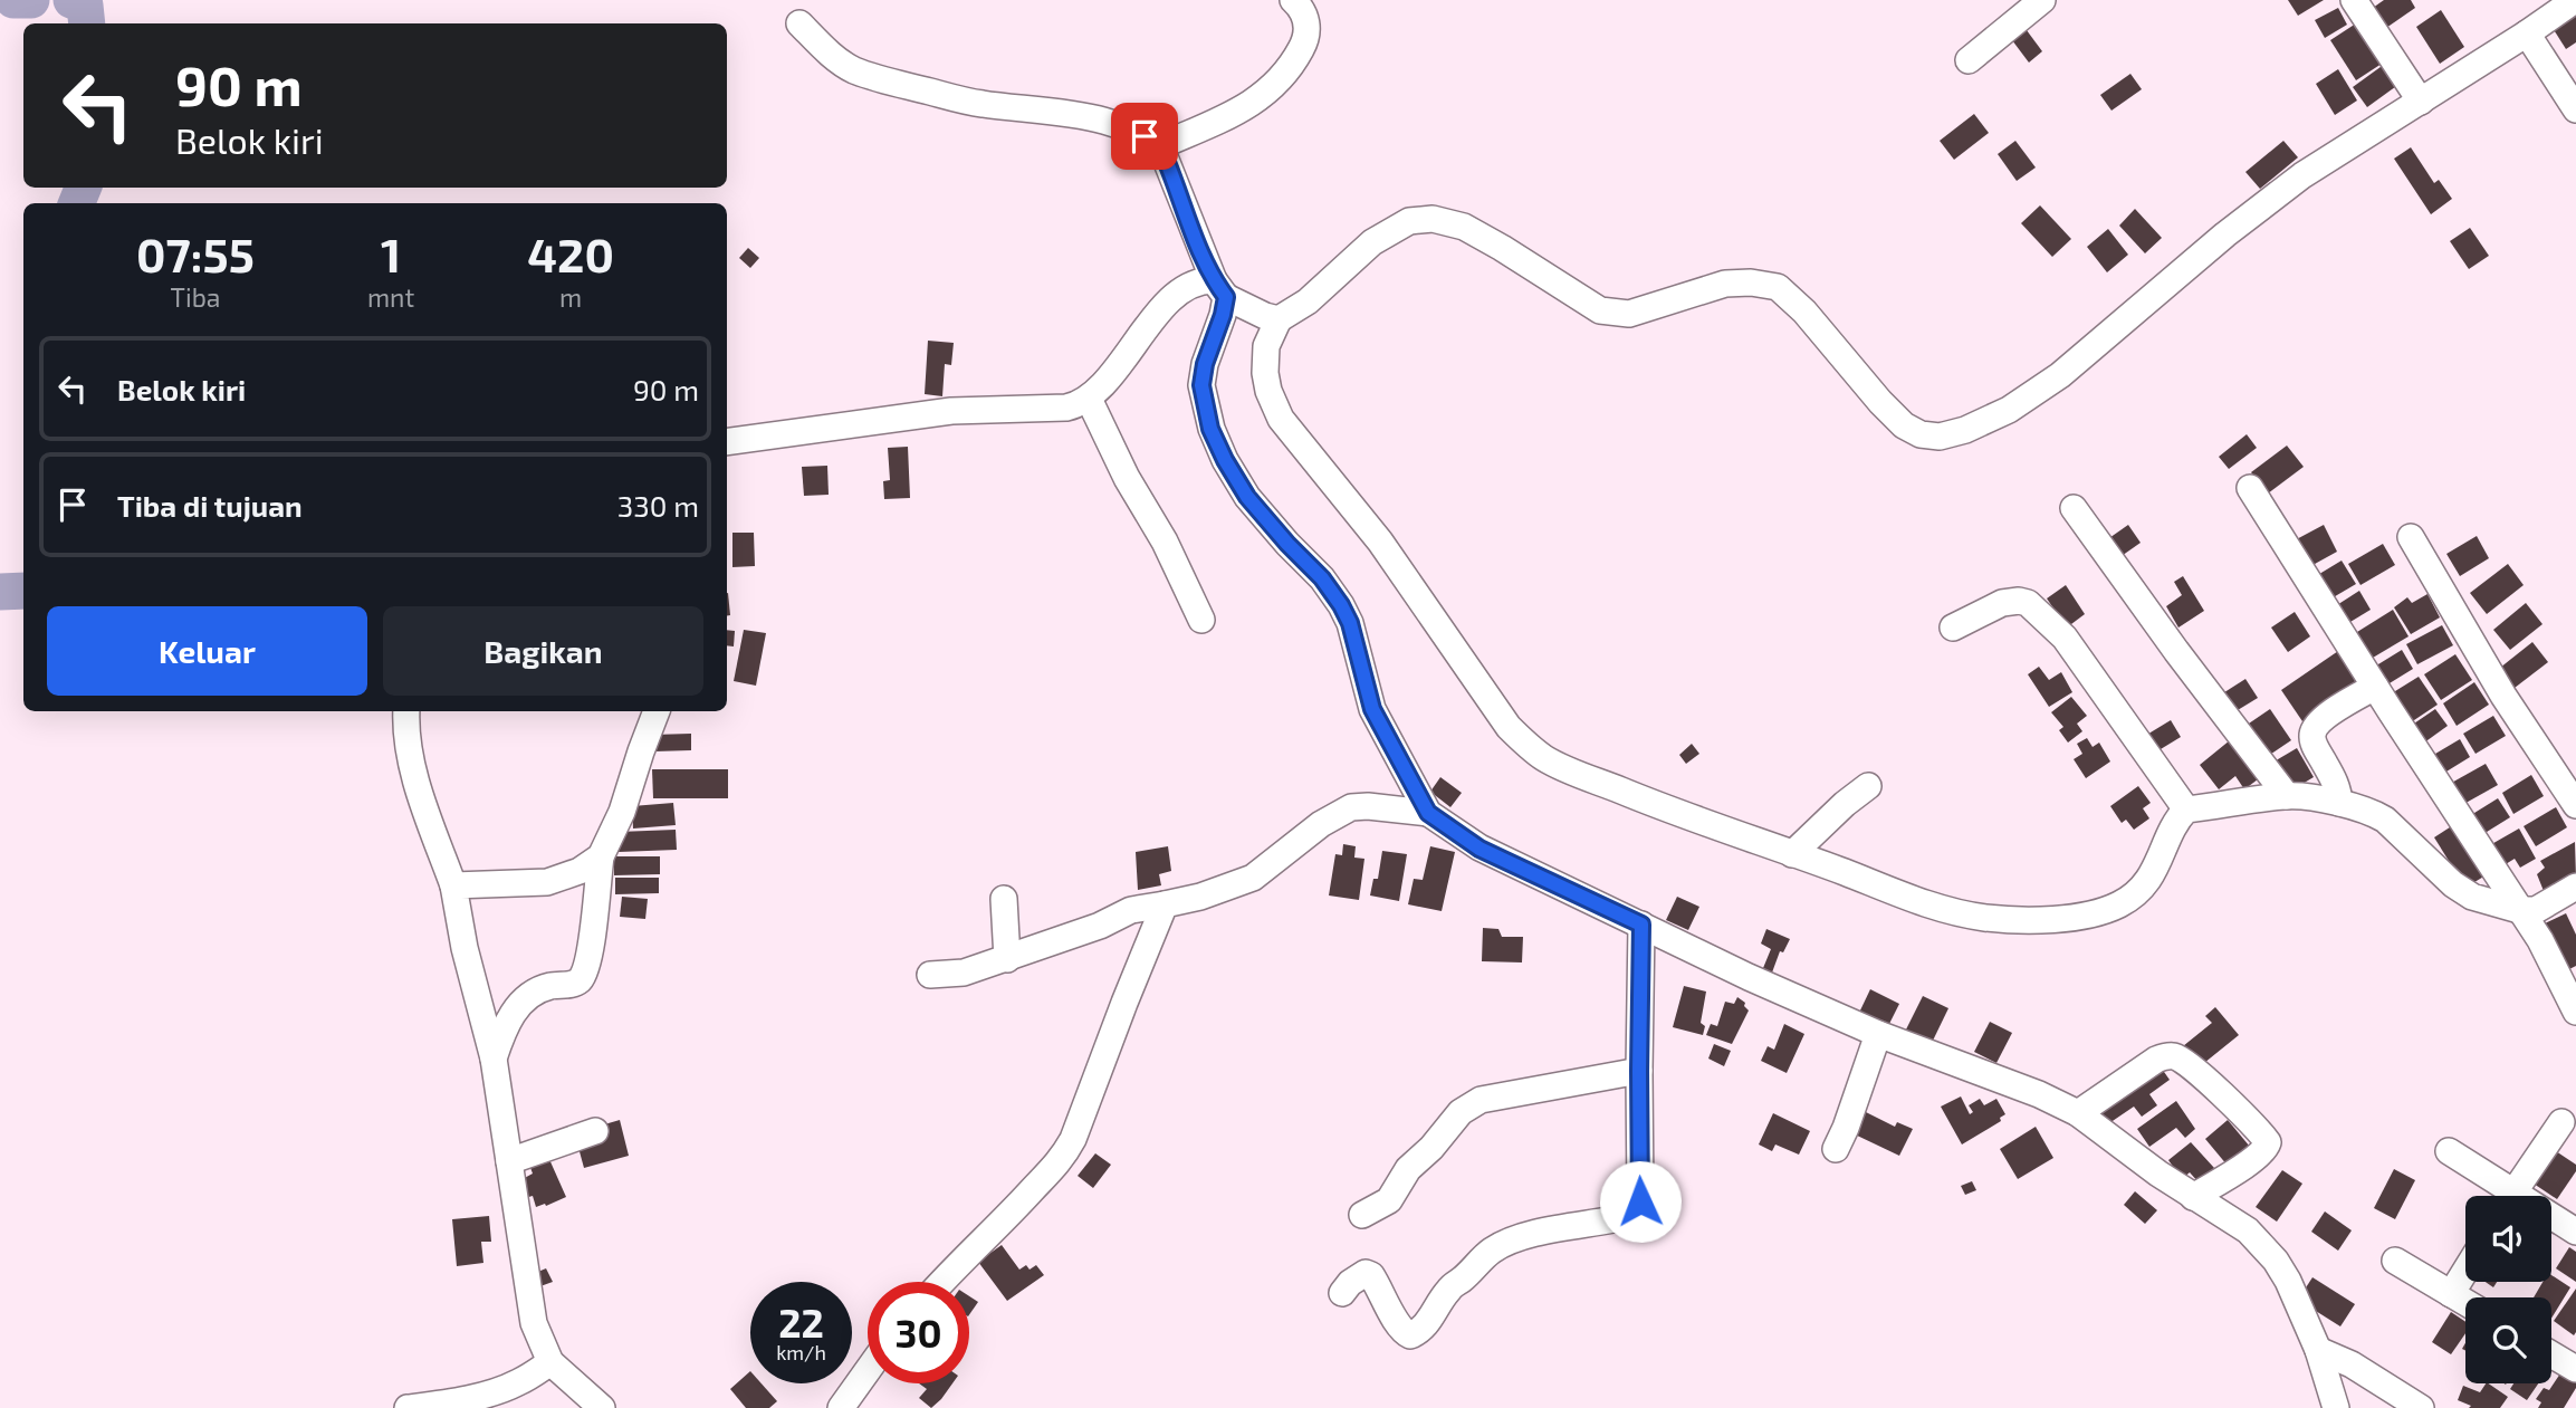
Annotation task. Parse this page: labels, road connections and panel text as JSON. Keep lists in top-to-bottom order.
{
  "page": {
    "turn": ["90 m", "Belok kiri"],
    "eta": [
      "07:55",
      "Tiba",
      "1",
      "mnt",
      "420",
      "m"
    ],
    "list": [
      {
        "name": "Belok kiri",
        "value": "90 m"
      },
      {
        "name": "Tiba di tujuan",
        "value": "330 m"
      }
    ],
    "buttons": ["Keluar", "Bagikan"],
    "speed": "22 km/h",
    "limit": "30"
  }
}
